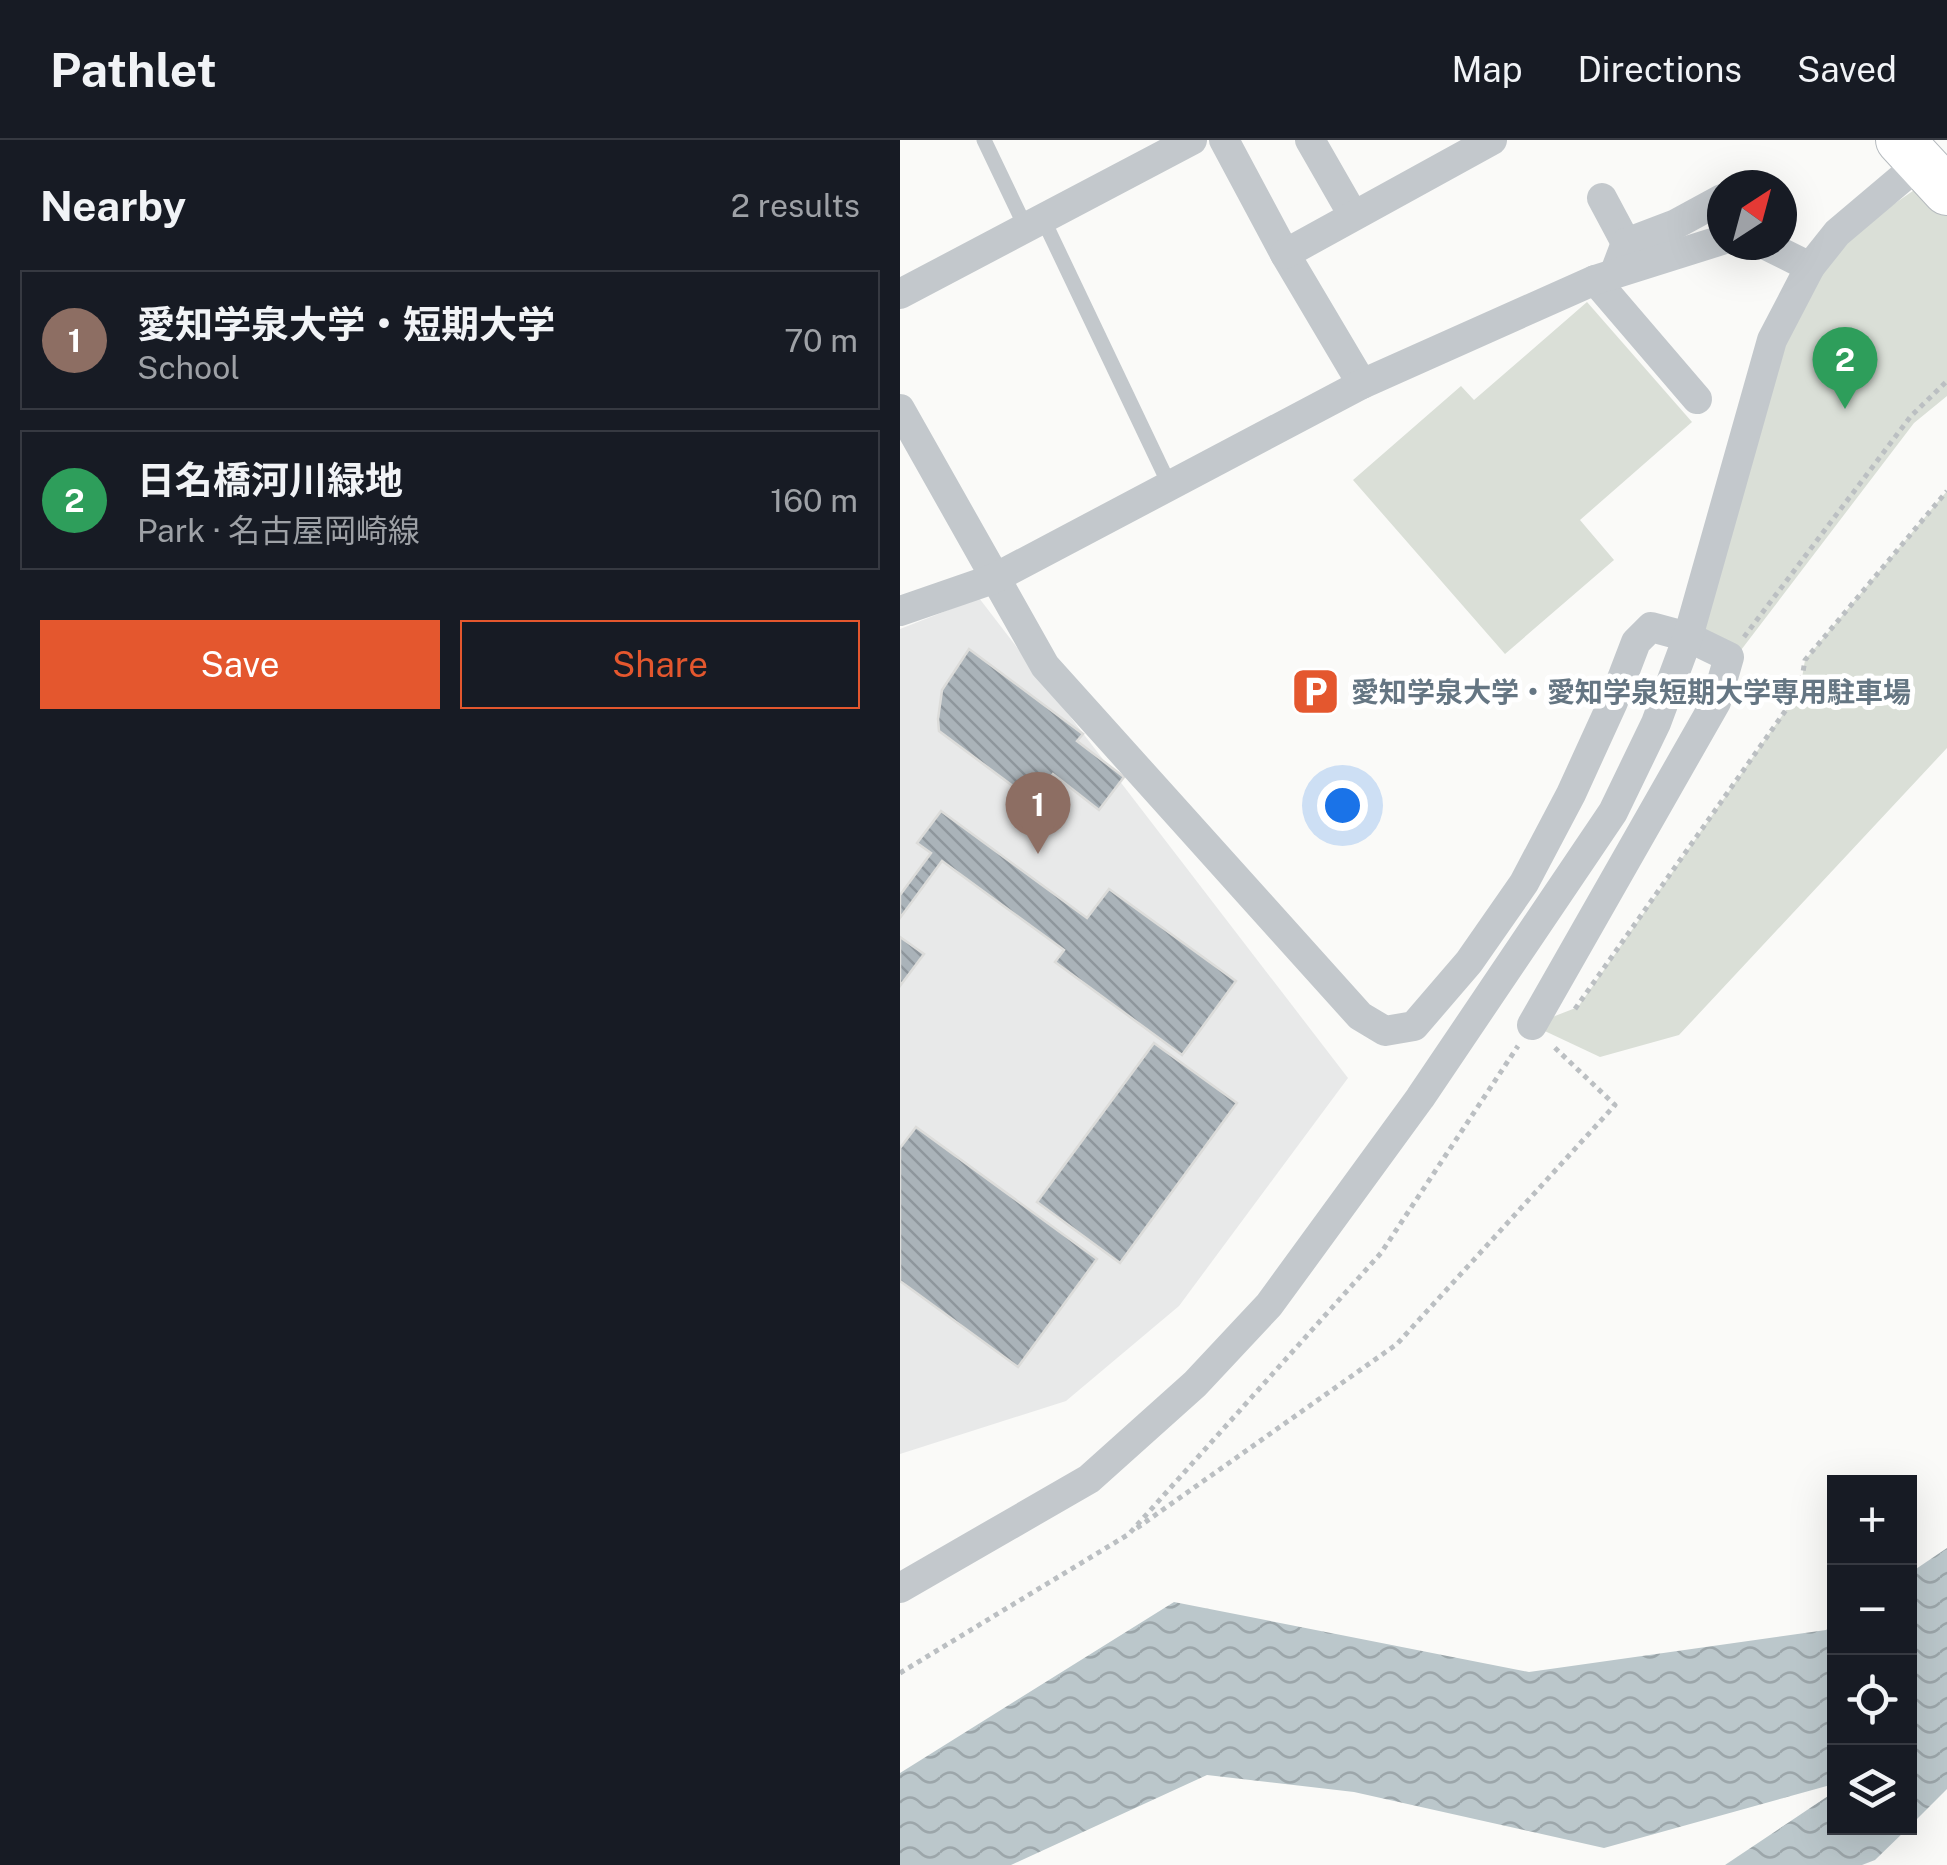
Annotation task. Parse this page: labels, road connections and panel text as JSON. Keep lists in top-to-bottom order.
{
  "places": {
    "parking": ["愛知学泉大学・愛知学泉短期大学専用駐車場"]
  },
  "north": "top right",
  "page": {
    "header": "Pathlet",
    "nav": ["Map", "Directions", "Saved"],
    "heading": ["Nearby", "2 results"],
    "list": [
      {
        "mark": "1",
        "name": "愛知学泉大学・短期大学",
        "note": "School",
        "value": "70 m"
      },
      {
        "mark": "2",
        "name": "日名橋河川緑地",
        "note": "Park · 名古屋岡崎線",
        "value": "160 m"
      }
    ],
    "pins": ["2", "1"],
    "buttons": ["Save", "Share"],
    "map_buttons": ["+", "−"]
  }
}
